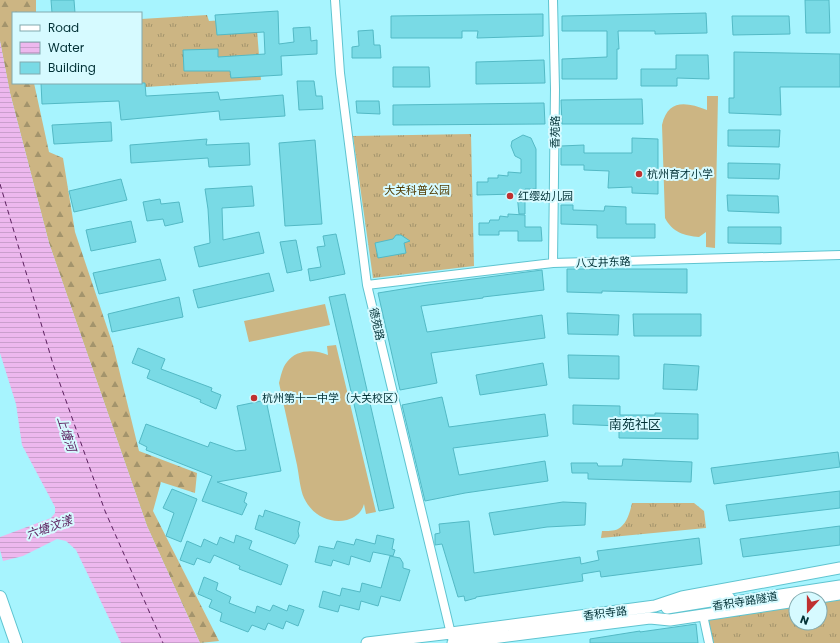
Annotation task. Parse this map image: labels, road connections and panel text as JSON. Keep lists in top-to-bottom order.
{
  "streets": {
    "main road": ["香积寺路隧道", "香积寺路"],
    "street": ["香苑路", "八丈井东路", "德苑路"]
  },
  "crossings": [
    ["香苑路", "八丈井东路"],
    ["八丈井东路", "德苑路"],
    ["德苑路", "香积寺路"],
    ["香积寺路隧道", "香积寺路"]
  ],
  "districts": ["南苑社区"],
  "water": ["上塘河", "六塘汶漾"],
  "parks": ["大关科普公园"],
  "places": ["杭州育才小学", "红缨幼儿园", "杭州第十一中学（大关校区）"],
  "legend": ["Road", "Water", "Building"],
  "north": "bottom"
}
